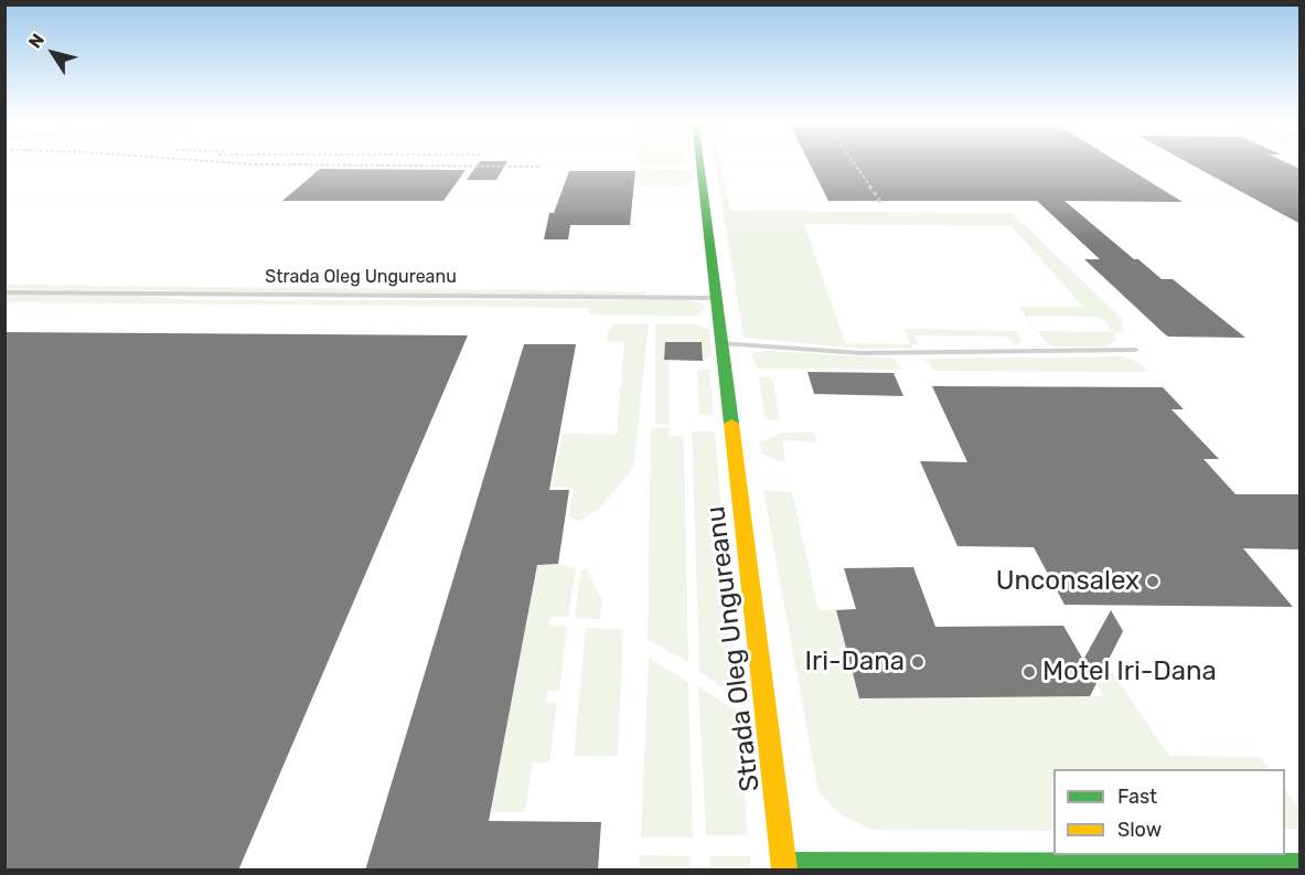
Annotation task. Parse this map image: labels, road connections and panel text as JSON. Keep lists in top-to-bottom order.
{
  "streets": {
    "street": ["Strada Oleg Ungureanu"]
  },
  "places": ["Unconsalex", "Iri-Dana", "Motel Iri-Dana"],
  "legend": ["Fast", "Slow"],
  "north": "top left"
}
